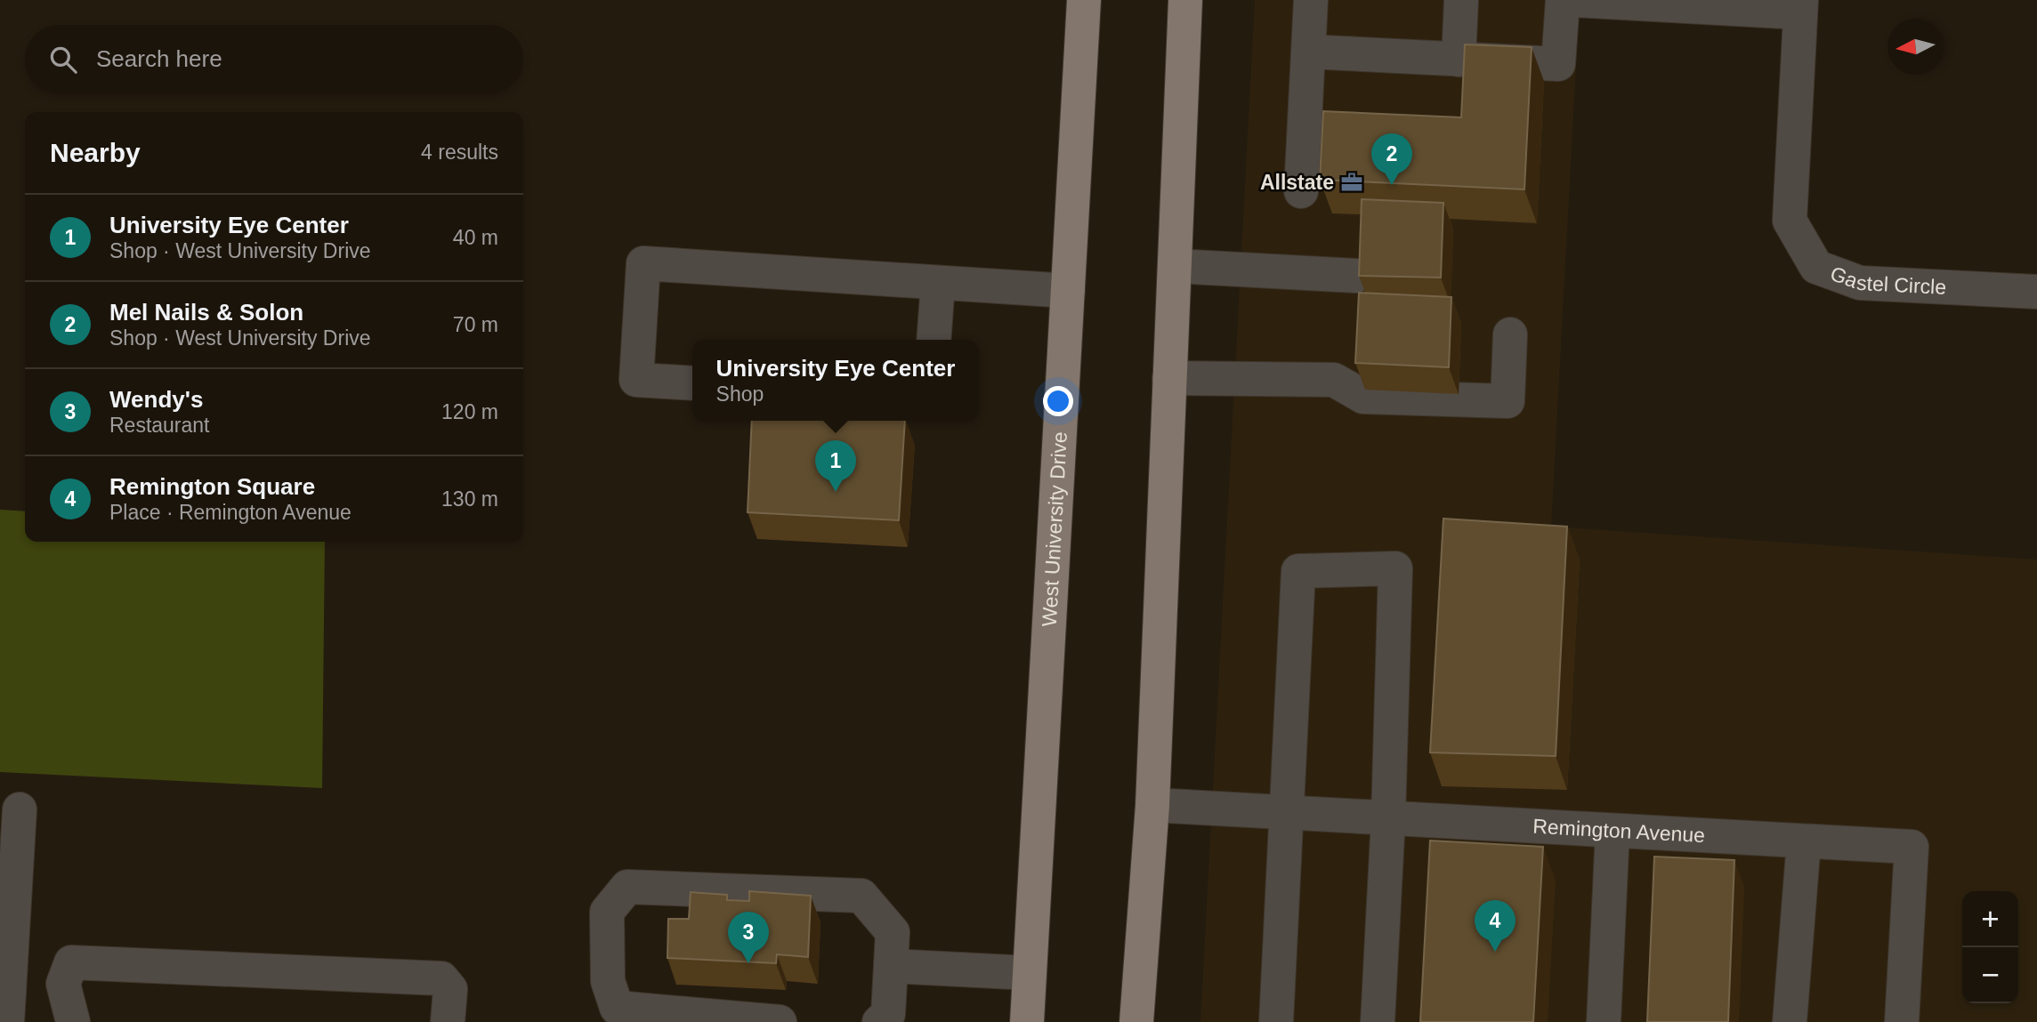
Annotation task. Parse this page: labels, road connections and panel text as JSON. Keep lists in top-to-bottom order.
{
  "streets": {
    "main road": ["West University Drive"],
    "street": ["Gastel Circle", "Remington Avenue"]
  },
  "places": {
    "office": ["Allstate"]
  },
  "north": "left",
  "page": {
    "search": "Search here",
    "heading": ["Nearby", "4 results"],
    "pins": [
      "2",
      "1",
      "4",
      "3"
    ],
    "list": [
      {
        "mark": "1",
        "name": "University Eye Center",
        "note": "Shop · West University Drive",
        "value": "40 m"
      },
      {
        "mark": "2",
        "name": "Mel Nails & Solon",
        "note": "Shop · West University Drive",
        "value": "70 m"
      },
      {
        "mark": "3",
        "name": "Wendy's",
        "note": "Restaurant",
        "value": "120 m"
      },
      {
        "mark": "4",
        "name": "Remington Square",
        "note": "Place · Remington Avenue",
        "value": "130 m"
      }
    ],
    "popup": ["University Eye Center", "Shop"],
    "map_buttons": ["+", "−"]
  }
}
